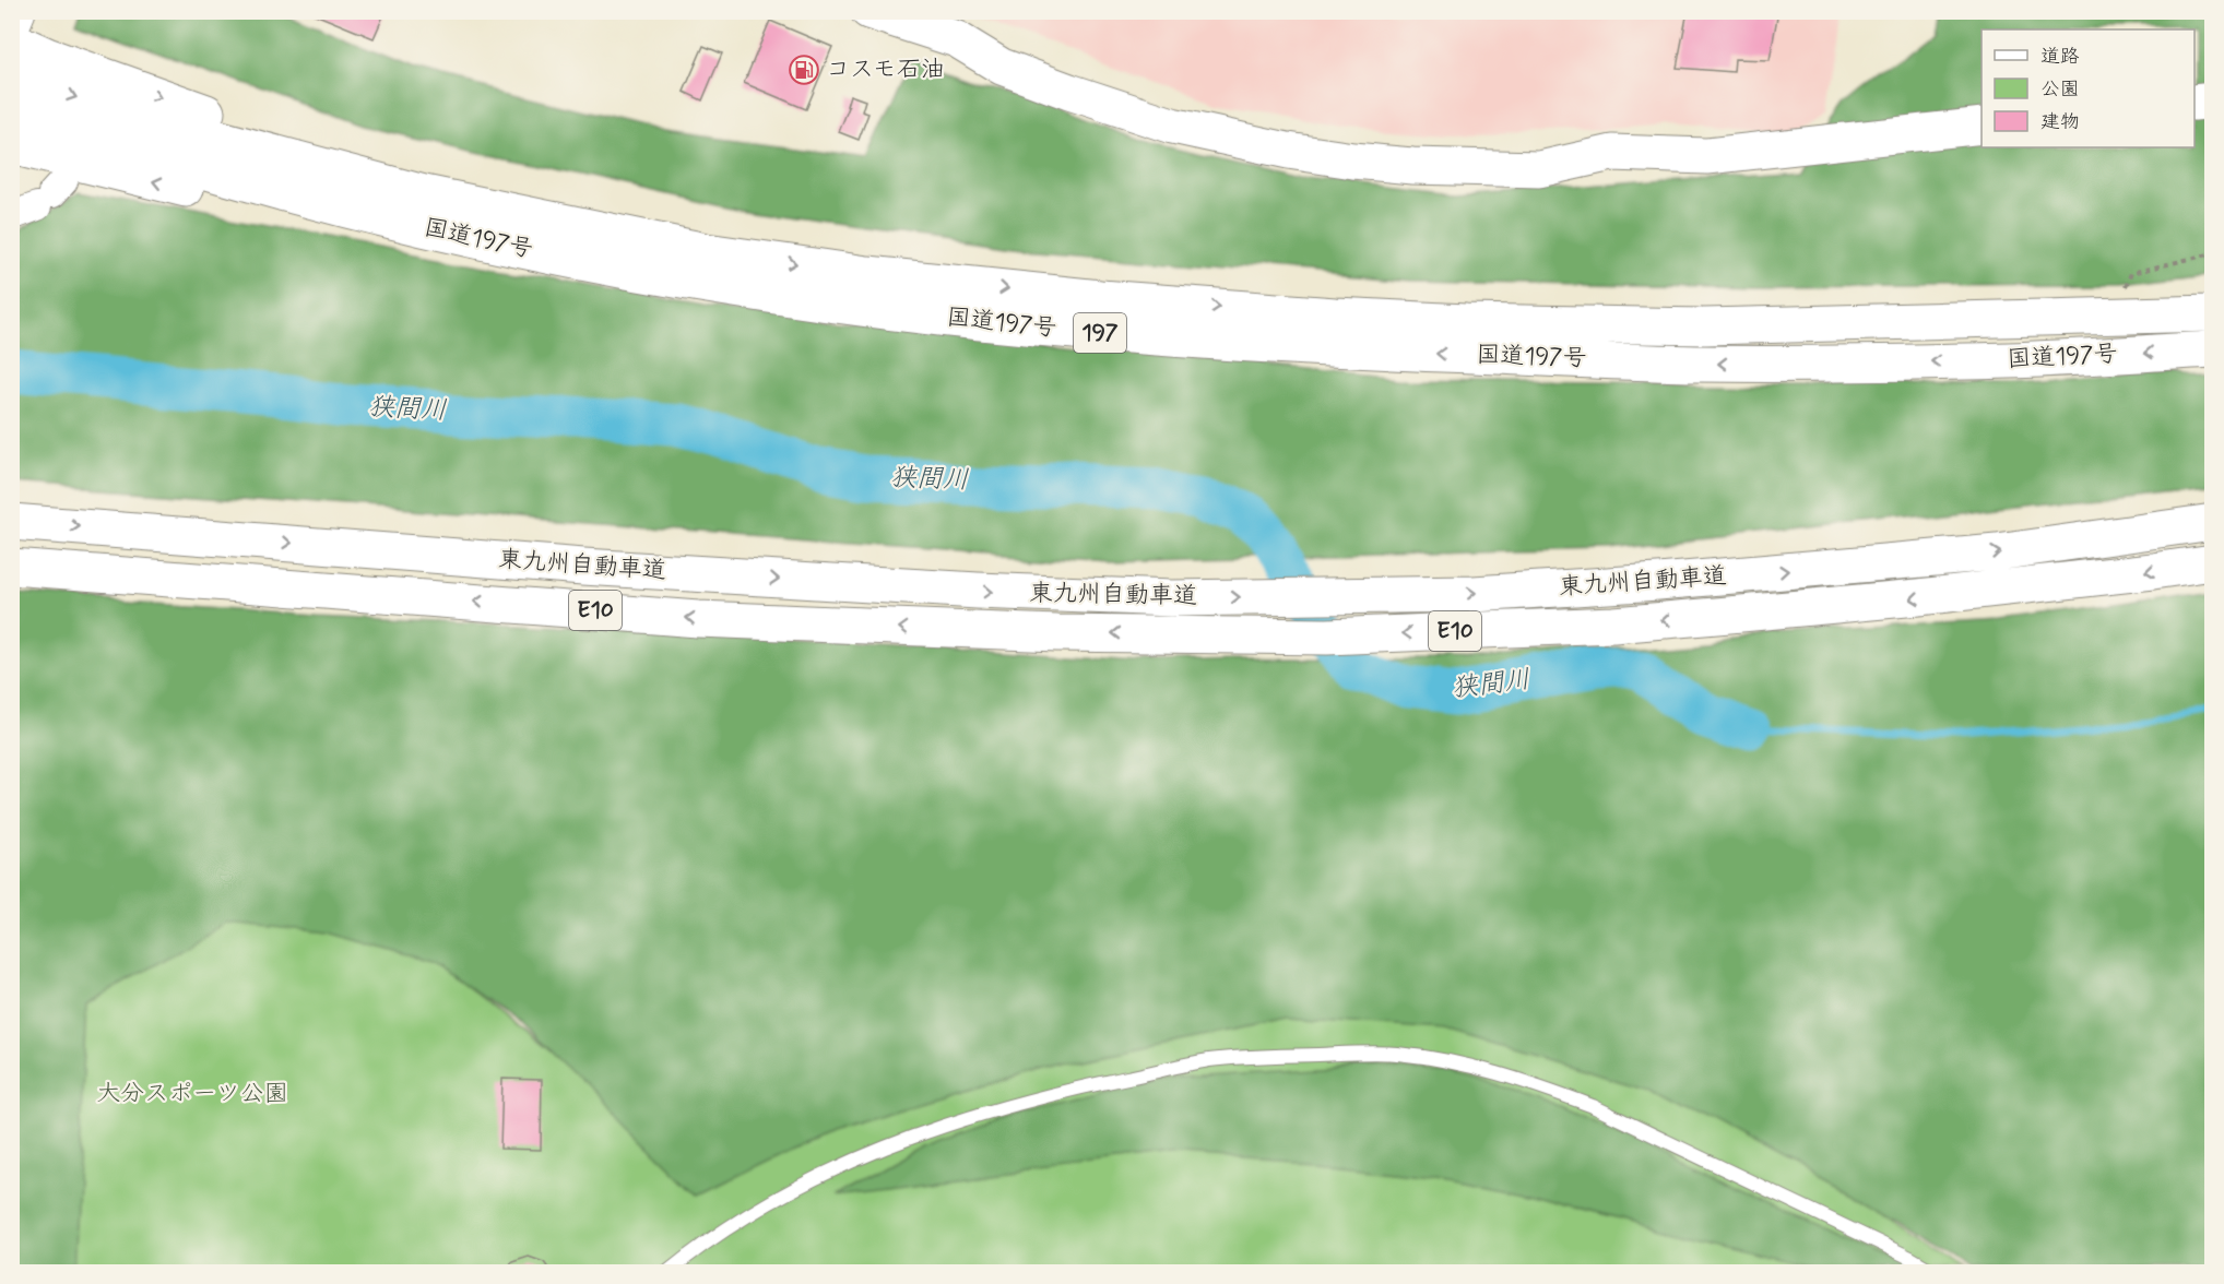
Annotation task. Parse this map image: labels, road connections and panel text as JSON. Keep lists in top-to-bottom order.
{
  "streets": {
    "main road": [
      "国道197号",
      "197",
      "東九州自動車道",
      "E10"
    ]
  },
  "water": ["狭間川"],
  "parks": ["大分スポーツ公園"],
  "places": {
    "fuel station": ["コスモ石油"]
  },
  "legend": ["道路", "公園", "建物"]
}
